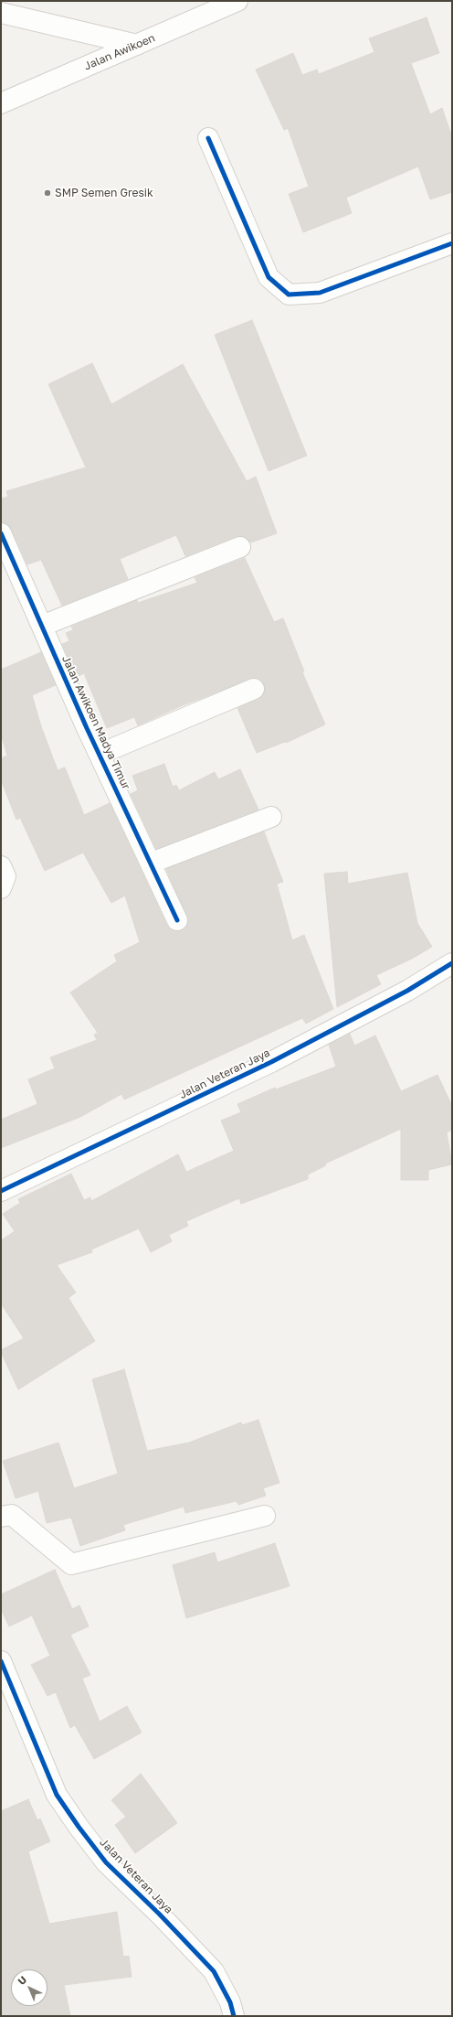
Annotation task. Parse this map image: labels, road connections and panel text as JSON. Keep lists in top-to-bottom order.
{
  "streets": {
    "street": ["Jalan Awikoen", "Jalan Awikoen Madya Timur", "Jalan Veteran Jaya"]
  },
  "places": ["SMP Semen Gresik"],
  "north": "top left"
}
